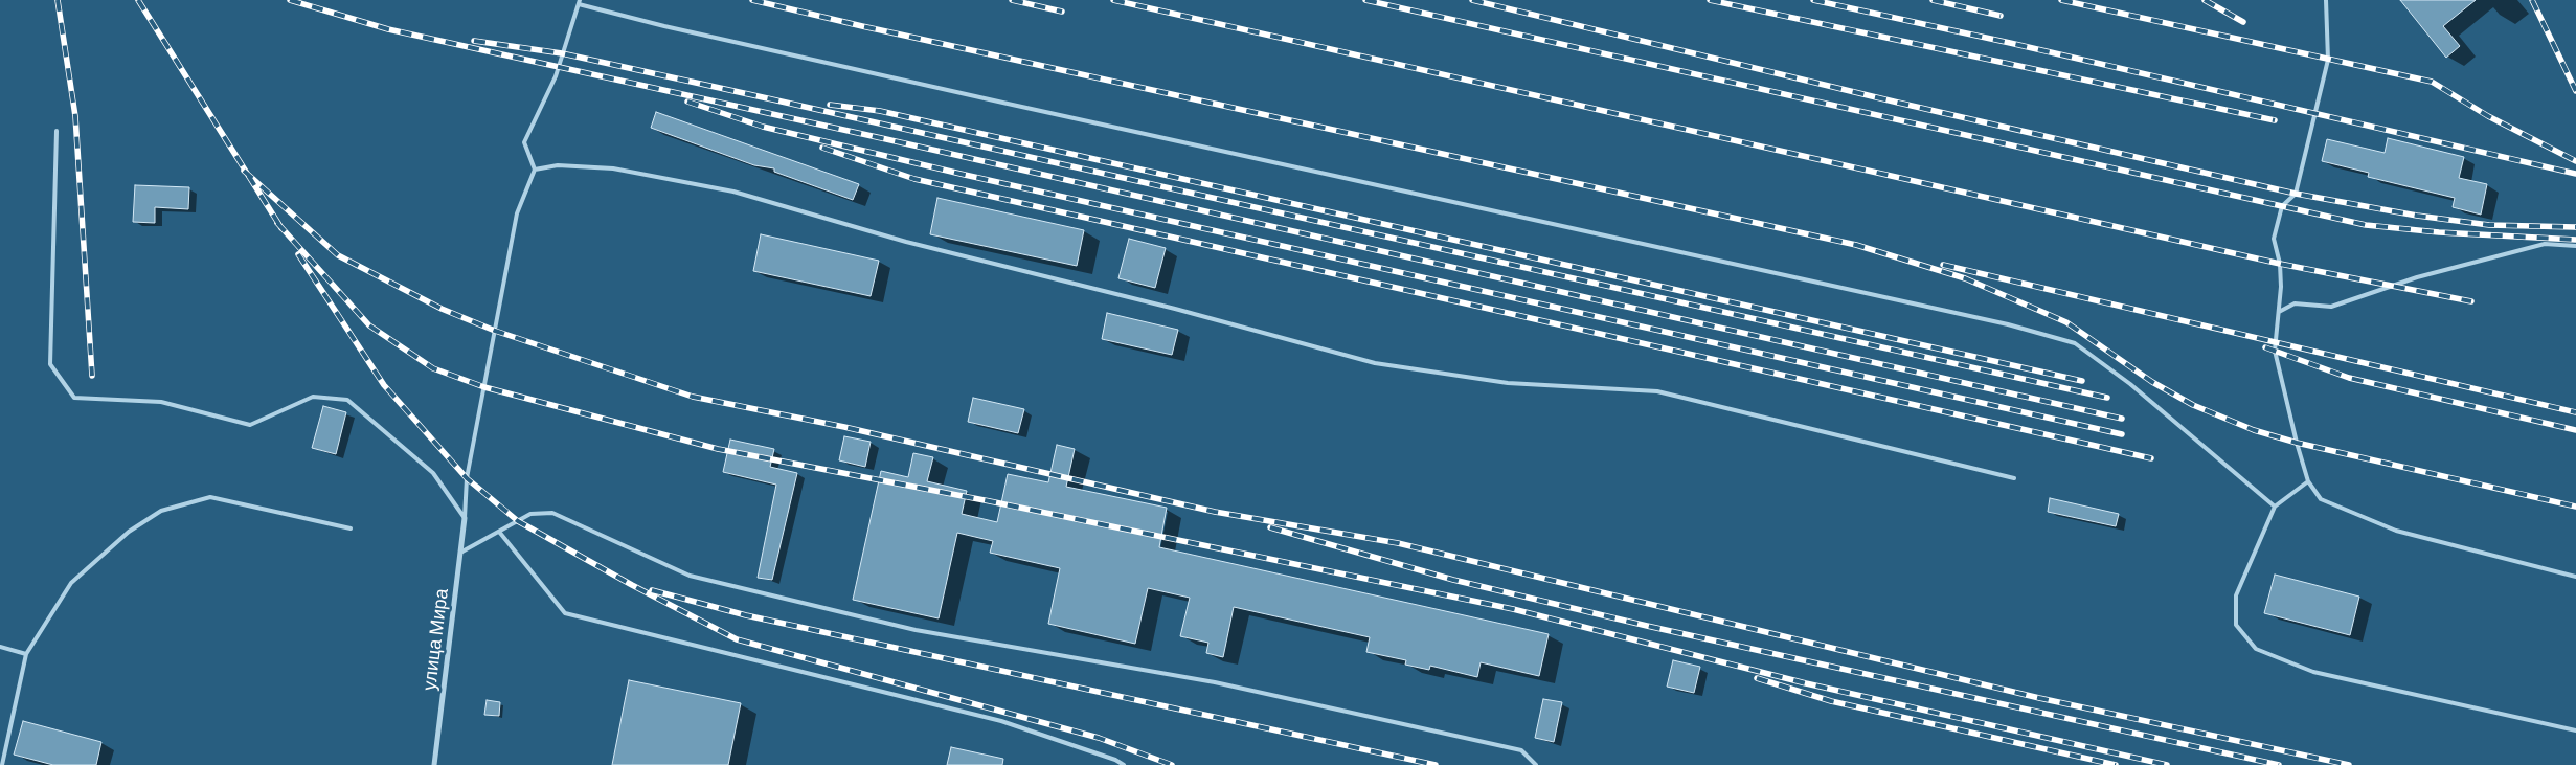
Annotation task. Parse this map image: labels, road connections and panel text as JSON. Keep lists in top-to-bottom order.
{
  "streets": {
    "street": ["улица Мира"]
  }
}
